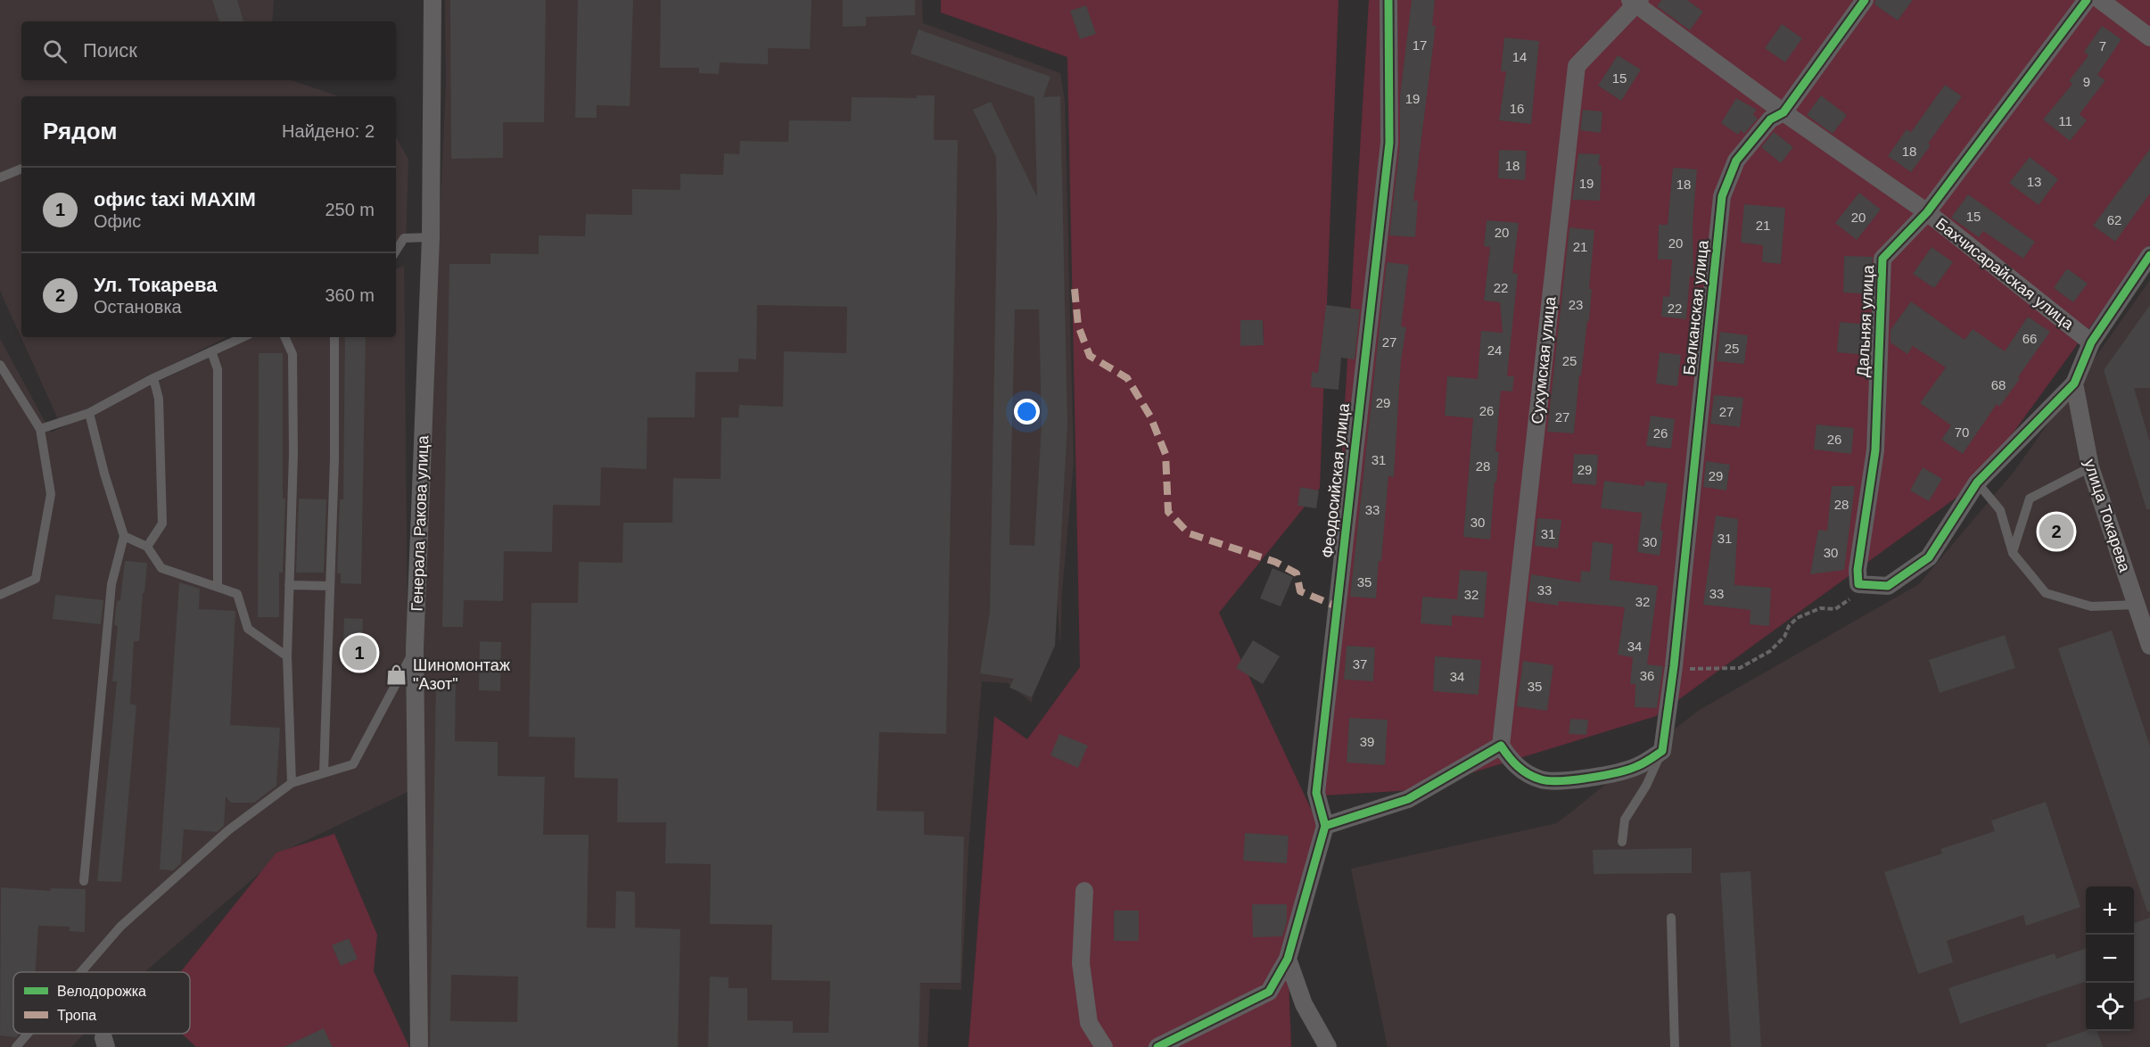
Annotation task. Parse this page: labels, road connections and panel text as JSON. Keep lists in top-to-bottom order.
{
  "streets": {
    "street": [
      "Бахчисарайская улица",
      "Балканская улица",
      "Дальняя улица",
      "Сухумская улица",
      "Феодосийская улица",
      "улица Токарева",
      "Генерала Ракова улица"
    ]
  },
  "crossings": [
    ["Бахчисарайская улица", "Балканская улица"],
    ["Бахчисарайская улица", "Дальняя улица"],
    ["Бахчисарайская улица", "Сухумская улица"]
  ],
  "places": {
    "shop": ["Шиномонтаж \"Азот\""]
  },
  "house_numbers": [
    "17",
    "7",
    "14",
    "15",
    "9",
    "19",
    "16",
    "11",
    "18",
    "18",
    "13",
    "19",
    "18",
    "15",
    "20",
    "62",
    "21",
    "20",
    "20",
    "21",
    "22",
    "23",
    "22",
    "66",
    "27",
    "25",
    "24",
    "25",
    "68",
    "29",
    "26",
    "27",
    "27",
    "70",
    "26",
    "26",
    "31",
    "28",
    "29",
    "29",
    "28",
    "33",
    "30",
    "31",
    "31",
    "30",
    "30",
    "35",
    "33",
    "33",
    "32",
    "32",
    "34",
    "37",
    "36",
    "34",
    "35",
    "39"
  ],
  "legend": ["Велодорожка", "Тропа"],
  "page": {
    "search": "Поиск",
    "heading": ["Рядом", "Найдено: 2"],
    "list": [
      {
        "mark": "1",
        "name": "офис taxi MAXIM",
        "note": "Офис",
        "value": "250 m"
      },
      {
        "mark": "2",
        "name": "Ул. Токарева",
        "note": "Остановка",
        "value": "360 m"
      }
    ],
    "pins": ["2", "1"],
    "map_buttons": ["+", "−"]
  }
}
